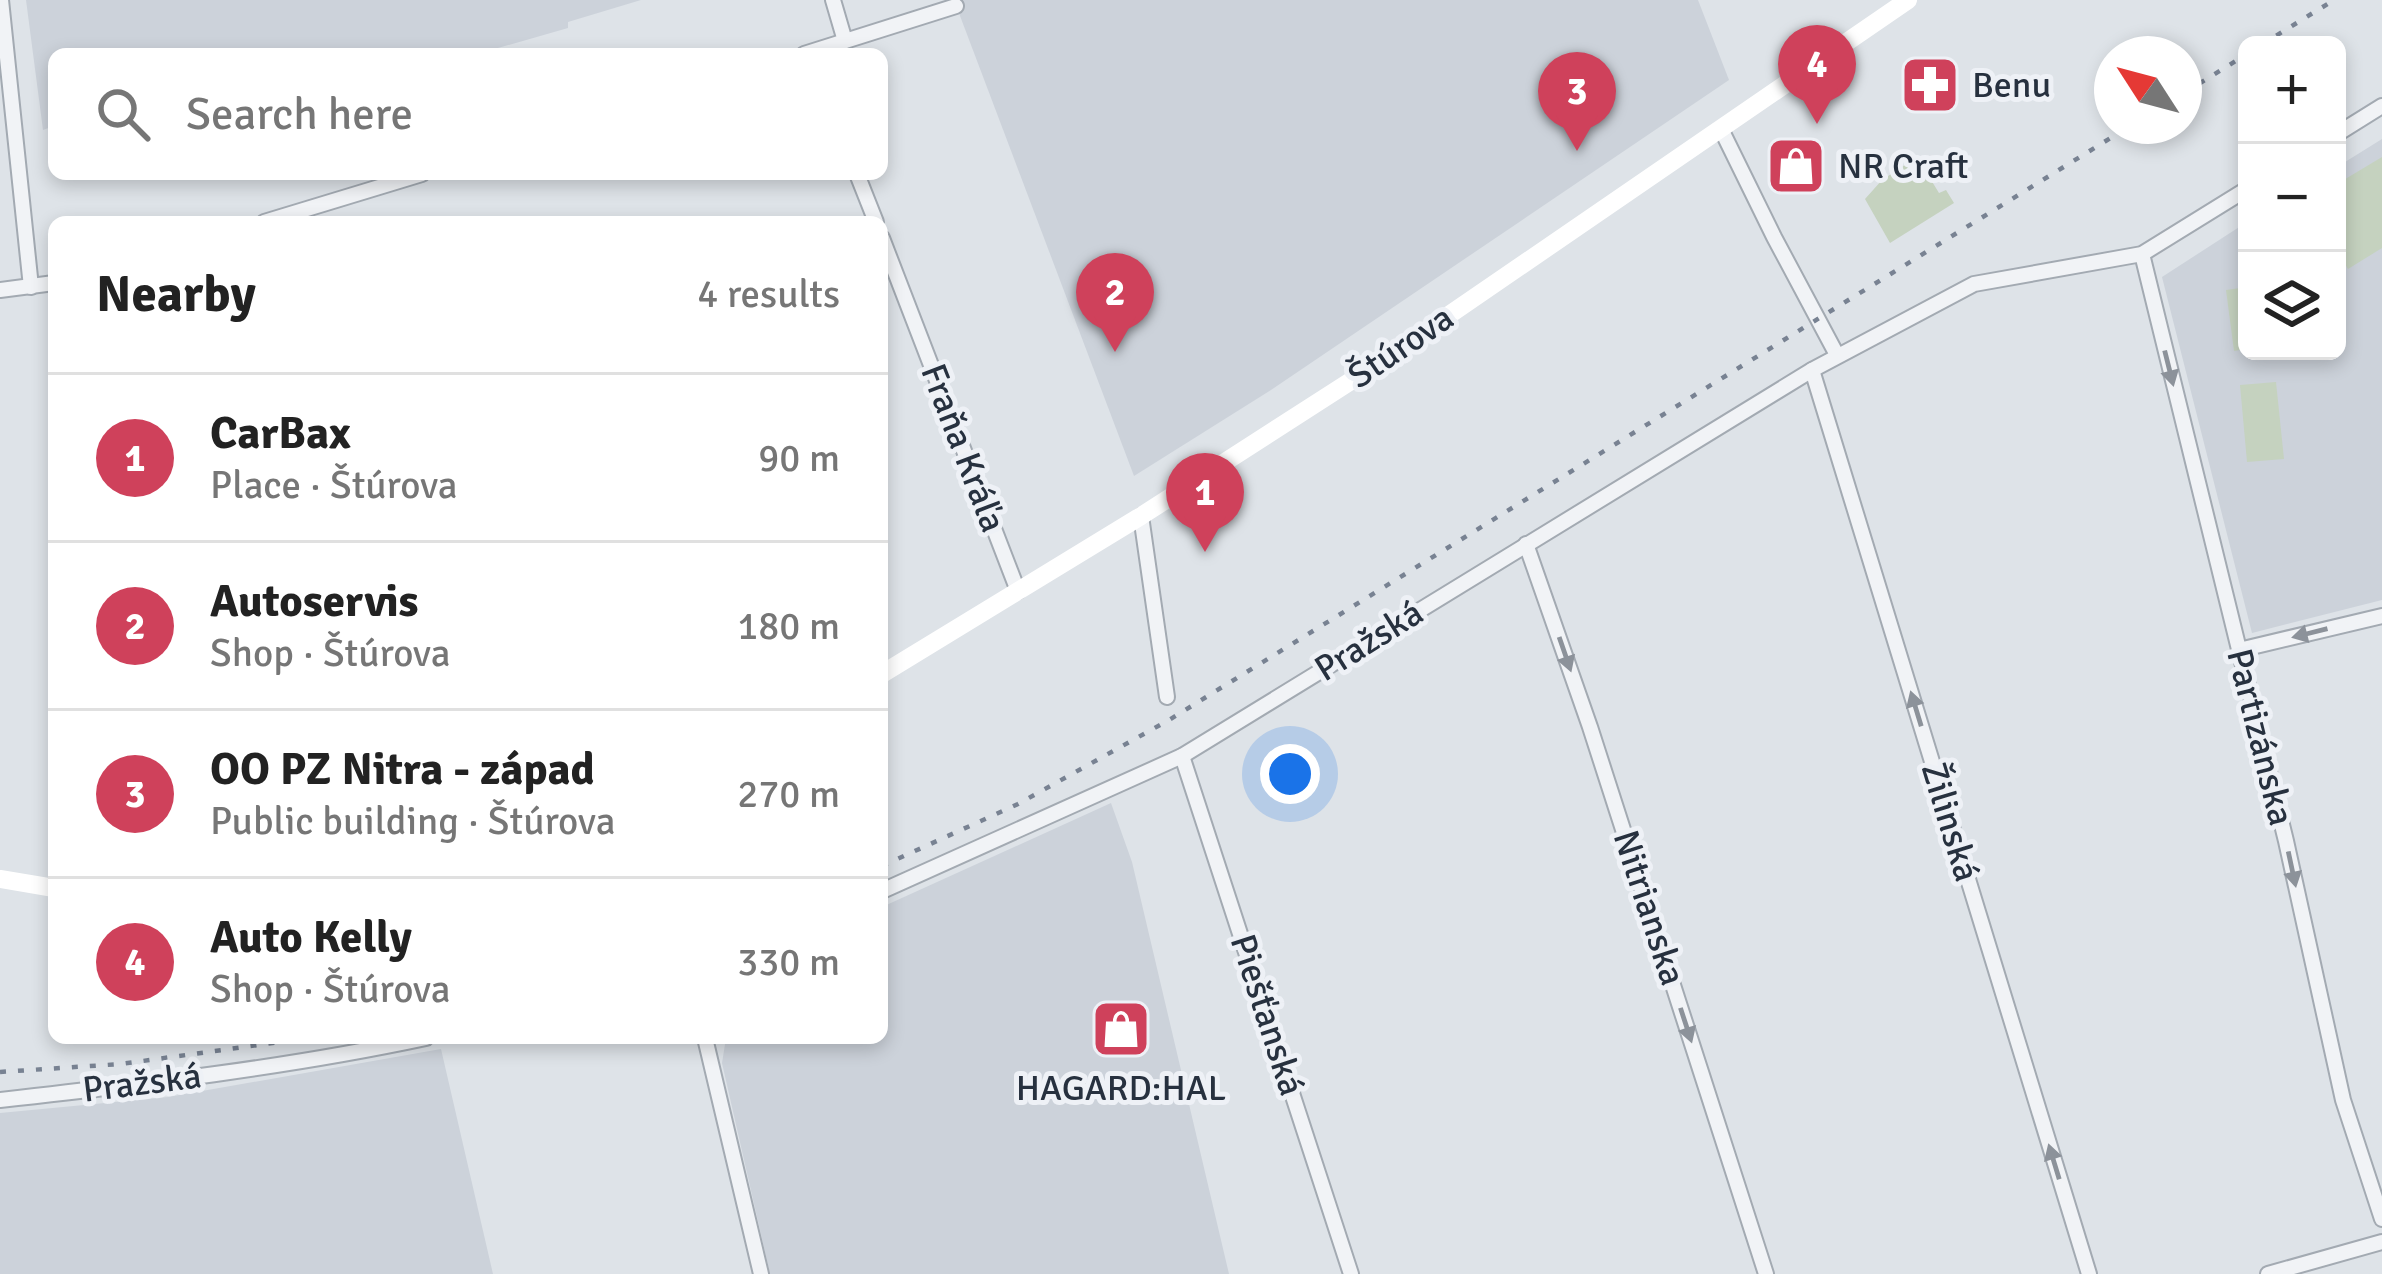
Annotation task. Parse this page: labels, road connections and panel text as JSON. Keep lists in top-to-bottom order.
{
  "streets": {
    "street": [
      "Štúrova",
      "Fraňa Kráľa",
      "Pražská",
      "Partizánska",
      "Žilinská",
      "Nitrianska",
      "Piešťanská"
    ]
  },
  "crossings": [
    ["Štúrova", "Fraňa Kráľa"],
    ["Pražská", "Partizánska"],
    ["Pražská", "Žilinská"],
    ["Pražská", "Nitrianska"],
    ["Pražská", "Piešťanská"]
  ],
  "one_way": ["Partizánska", "Žilinská", "Nitrianska"],
  "places": {
    "pharmacy": ["Benu"],
    "shop": ["NR Craft", "HAGARD:HAL"]
  },
  "north": "top left",
  "page": {
    "pins": [
      "4",
      "3",
      "2",
      "1"
    ],
    "map_buttons": ["+", "−"],
    "search": "Search here",
    "heading": ["Nearby", "4 results"],
    "list": [
      {
        "mark": "1",
        "name": "CarBax",
        "note": "Place · Štúrova",
        "value": "90 m"
      },
      {
        "mark": "2",
        "name": "Autoservis",
        "note": "Shop · Štúrova",
        "value": "180 m"
      },
      {
        "mark": "3",
        "name": "OO PZ Nitra - západ",
        "note": "Public building · Štúrova",
        "value": "270 m"
      },
      {
        "mark": "4",
        "name": "Auto Kelly",
        "note": "Shop · Štúrova",
        "value": "330 m"
      }
    ]
  }
}
